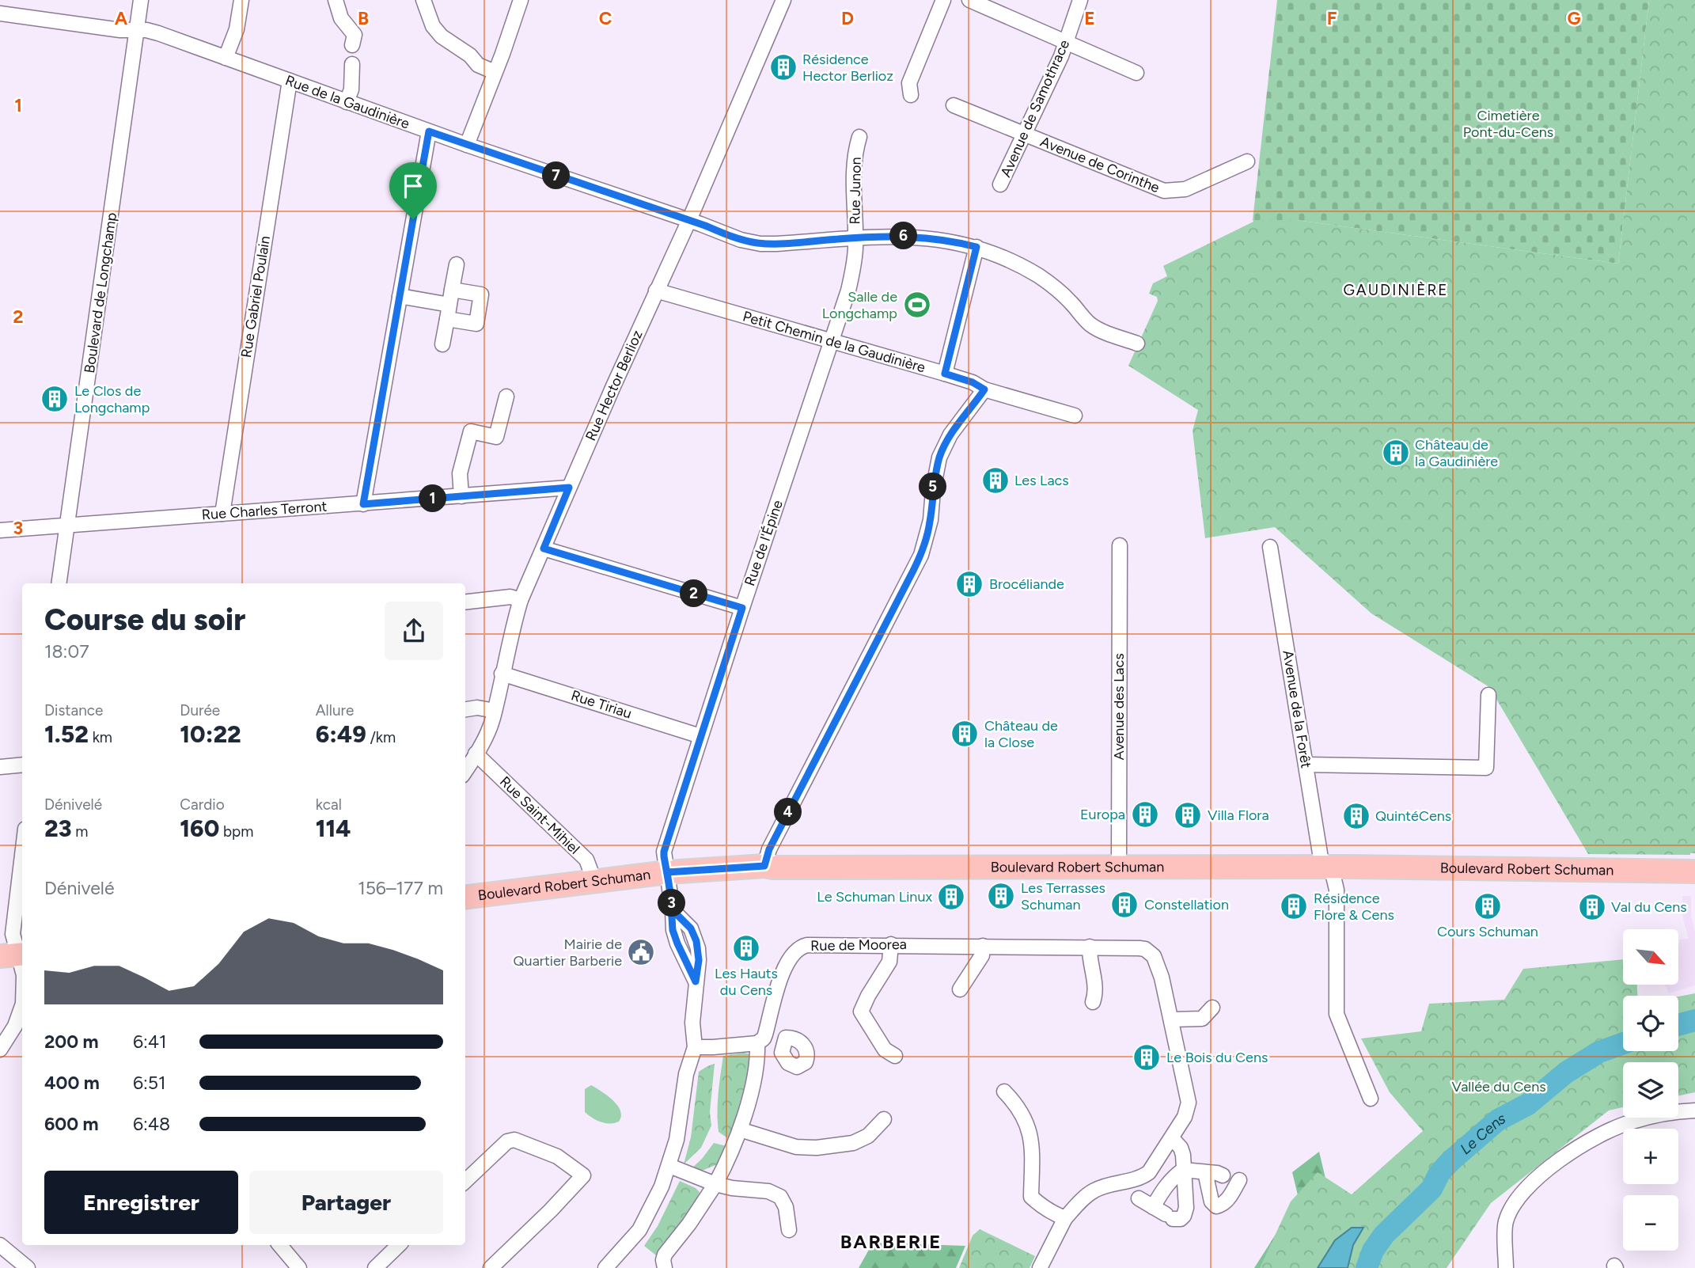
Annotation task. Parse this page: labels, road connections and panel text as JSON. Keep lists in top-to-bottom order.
{
  "streets": {
    "main road": ["Boulevard Robert Schuman"],
    "street": [
      "Rue de la Gaudinière",
      "Avenue de Samothrace",
      "Avenue de Corinthe",
      "Rue Junon",
      "Boulevard de Longchamp",
      "Rue Gabriel Poulain",
      "Petit Chemin de la Gaudinière",
      "Rue Hector Berlioz",
      "Rue Charles Terront",
      "Rue de l'Épine",
      "Rue Tiriau",
      "Avenue des Lacs",
      "Avenue de la Forêt",
      "Rue Saint-Mihiel",
      "Rue de Moorea"
    ]
  },
  "crossings": [
    ["Rue de la Gaudinière", "Rue Junon"],
    ["Rue de la Gaudinière", "Boulevard de Longchamp"],
    ["Rue de la Gaudinière", "Rue Gabriel Poulain"],
    ["Rue de la Gaudinière", "Rue Hector Berlioz"],
    ["Avenue de Samothrace", "Avenue de Corinthe"],
    ["Rue Junon", "Petit Chemin de la Gaudinière"],
    ["Rue Junon", "Rue de l'Épine"],
    ["Boulevard de Longchamp", "Rue Charles Terront"],
    ["Rue Gabriel Poulain", "Rue Charles Terront"],
    ["Petit Chemin de la Gaudinière", "Rue Hector Berlioz"],
    ["Petit Chemin de la Gaudinière", "Rue de l'Épine"],
    ["Rue Hector Berlioz", "Rue Charles Terront"],
    ["Rue Hector Berlioz", "Rue Tiriau"],
    ["Rue Hector Berlioz", "Rue Saint-Mihiel"],
    ["Rue de l'Épine", "Rue Tiriau"],
    ["Rue de l'Épine", "Boulevard Robert Schuman"],
    ["Avenue des Lacs", "Boulevard Robert Schuman"],
    ["Avenue de la Forêt", "Boulevard Robert Schuman"],
    ["Rue Saint-Mihiel", "Boulevard Robert Schuman"]
  ],
  "districts": ["GAUDINIÈRE", "BARBERIE"],
  "water": ["Le Cens"],
  "parks": ["Cimetière Pont-du-Cens", "Vallée du Cens"],
  "places": {
    "building": [
      "Résidence Hector Berlioz",
      "Le Clos de Longchamp",
      "Château de la Gaudinière",
      "Les Lacs",
      "Brocéliande",
      "Château de la Close",
      "Europa",
      "Villa Flora",
      "QuintéCens",
      "Les Terrasses Schuman",
      "Le Schuman Linux",
      "Constellation",
      "Résidence Flore & Cens",
      "Cours Schuman",
      "Val du Cens",
      "Les Hauts du Cens",
      "Le Bois du Cens"
    ],
    "sports": ["Salle de Longchamp"],
    "public building": ["Mairie de Quartier Barberie"]
  },
  "north": "bottom right",
  "page": {
    "pins": [
      "7",
      "6",
      "5",
      "1",
      "2",
      "4",
      "3"
    ],
    "heading": ["Course du soir", "18:07"],
    "stats": [
      ["Distance", "1.52 km"],
      ["Durée", "10:22"],
      ["Allure", "6:49 /km"],
      ["Dénivelé", "23 m"],
      ["Cardio", "160 bpm"],
      ["kcal", "114"]
    ],
    "chart": ["Dénivelé", "156–177 m"],
    "map_buttons": ["+", "−"],
    "list": [
      {
        "name": "200 m",
        "note": "6:41"
      },
      {
        "name": "400 m",
        "note": "6:51"
      },
      {
        "name": "600 m",
        "note": "6:48"
      }
    ],
    "buttons": ["Enregistrer", "Partager"]
  },
  "grid": {
    "columns": [
      "A",
      "B",
      "C",
      "D",
      "E",
      "F",
      "G"
    ],
    "rows": ["1", "2", "3"]
  }
}
